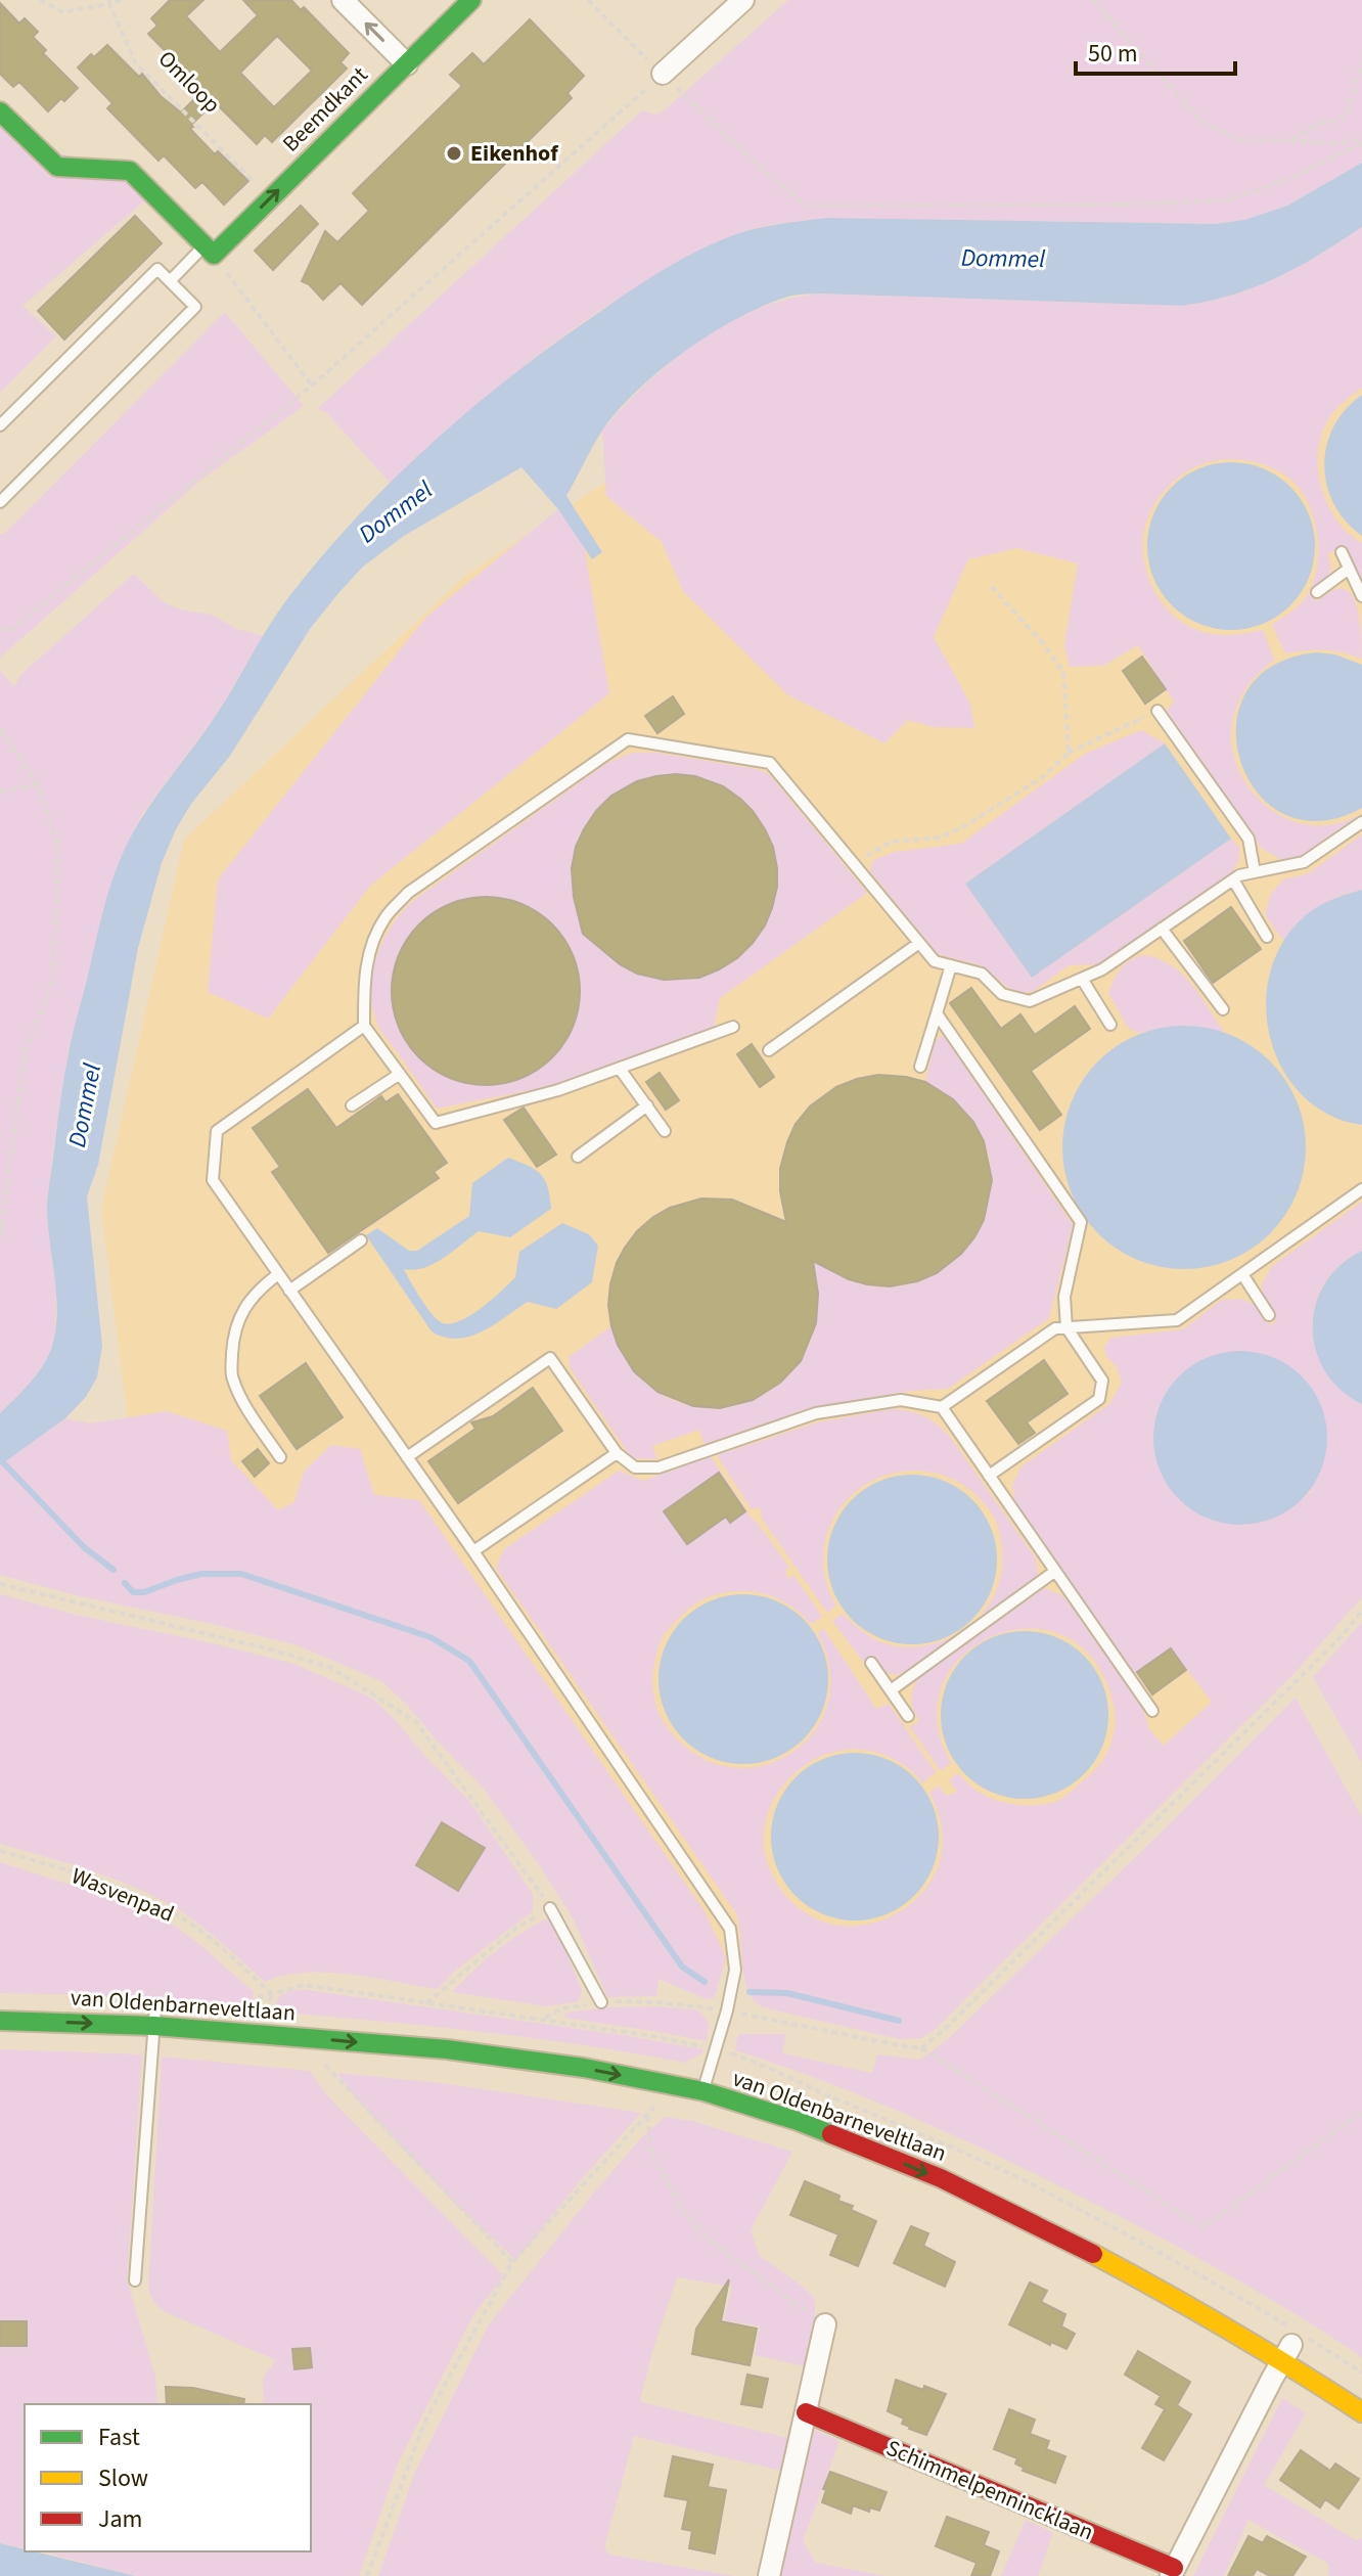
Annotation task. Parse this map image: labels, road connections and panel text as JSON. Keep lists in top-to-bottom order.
{
  "streets": {
    "main road": ["Beemdkant", "van Oldenbarneveltlaan", "Schimmelpennincklaan"],
    "path": ["Omloop", "Wasvenpad"]
  },
  "crossings": [
    ["Omloop", "Beemdkant"],
    ["Wasvenpad", "van Oldenbarneveltlaan"]
  ],
  "one_way": ["Beemdkant"],
  "water": ["Dommel"],
  "places": ["Eikenhof"],
  "legend": ["Fast", "Slow", "Jam"],
  "scale_bar": "50 m"
}
